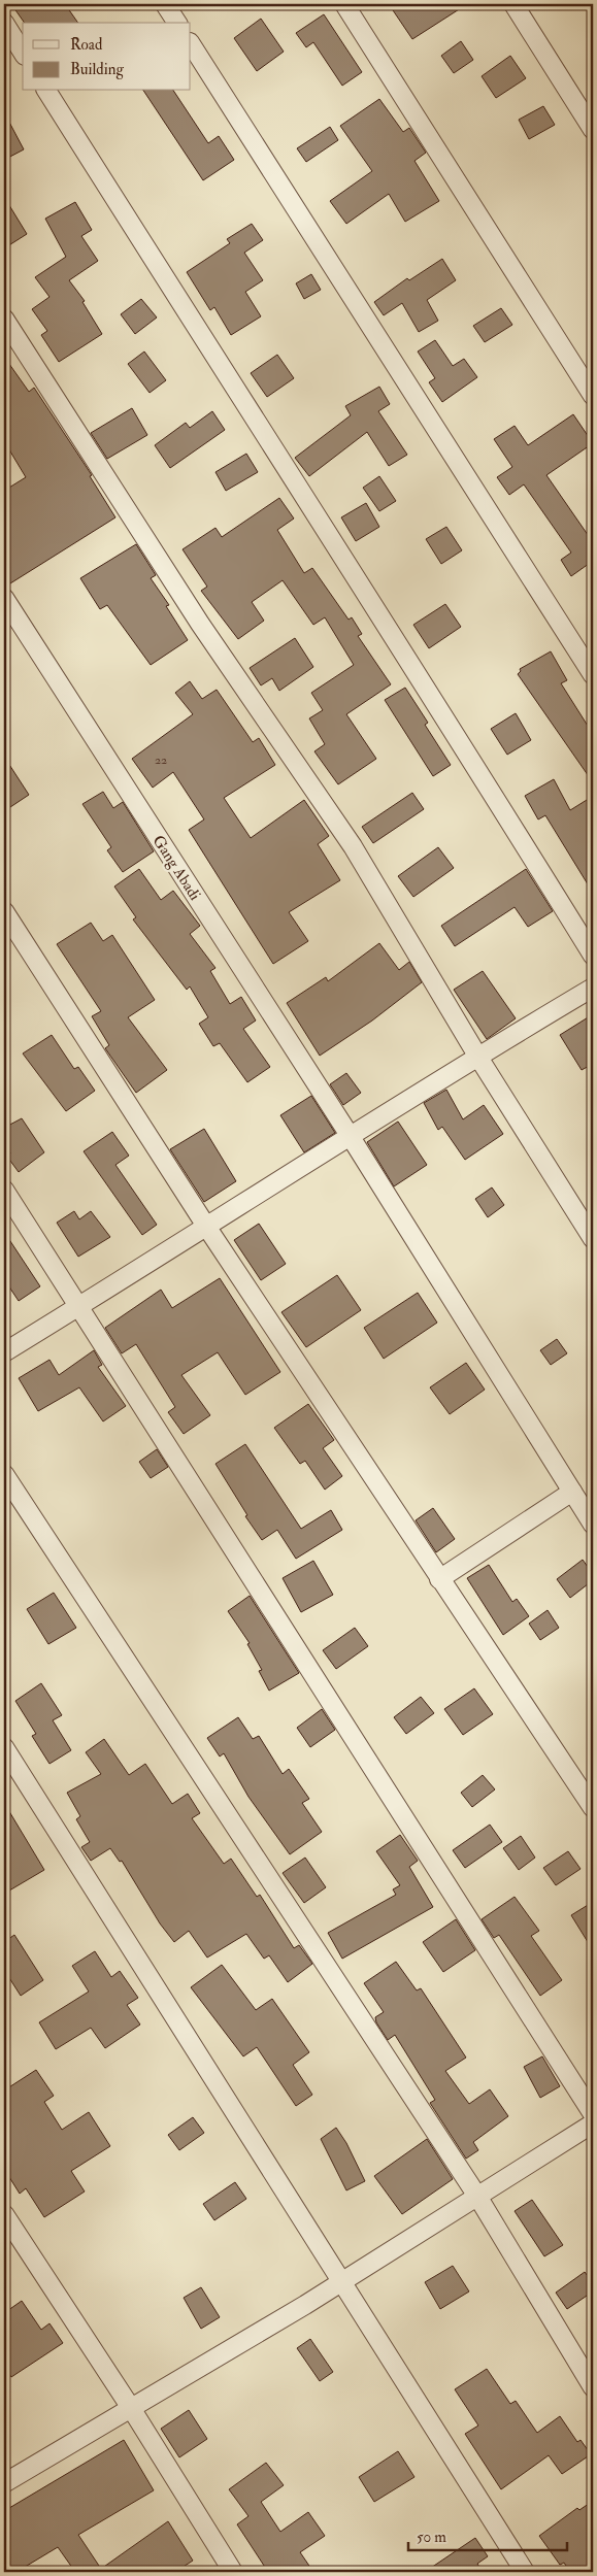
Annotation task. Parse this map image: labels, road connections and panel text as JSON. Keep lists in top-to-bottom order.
{
  "streets": {
    "street": ["Gang Abadi"]
  },
  "house_numbers": ["22"],
  "legend": ["Road", "Building"],
  "scale_bar": "50 m"
}
